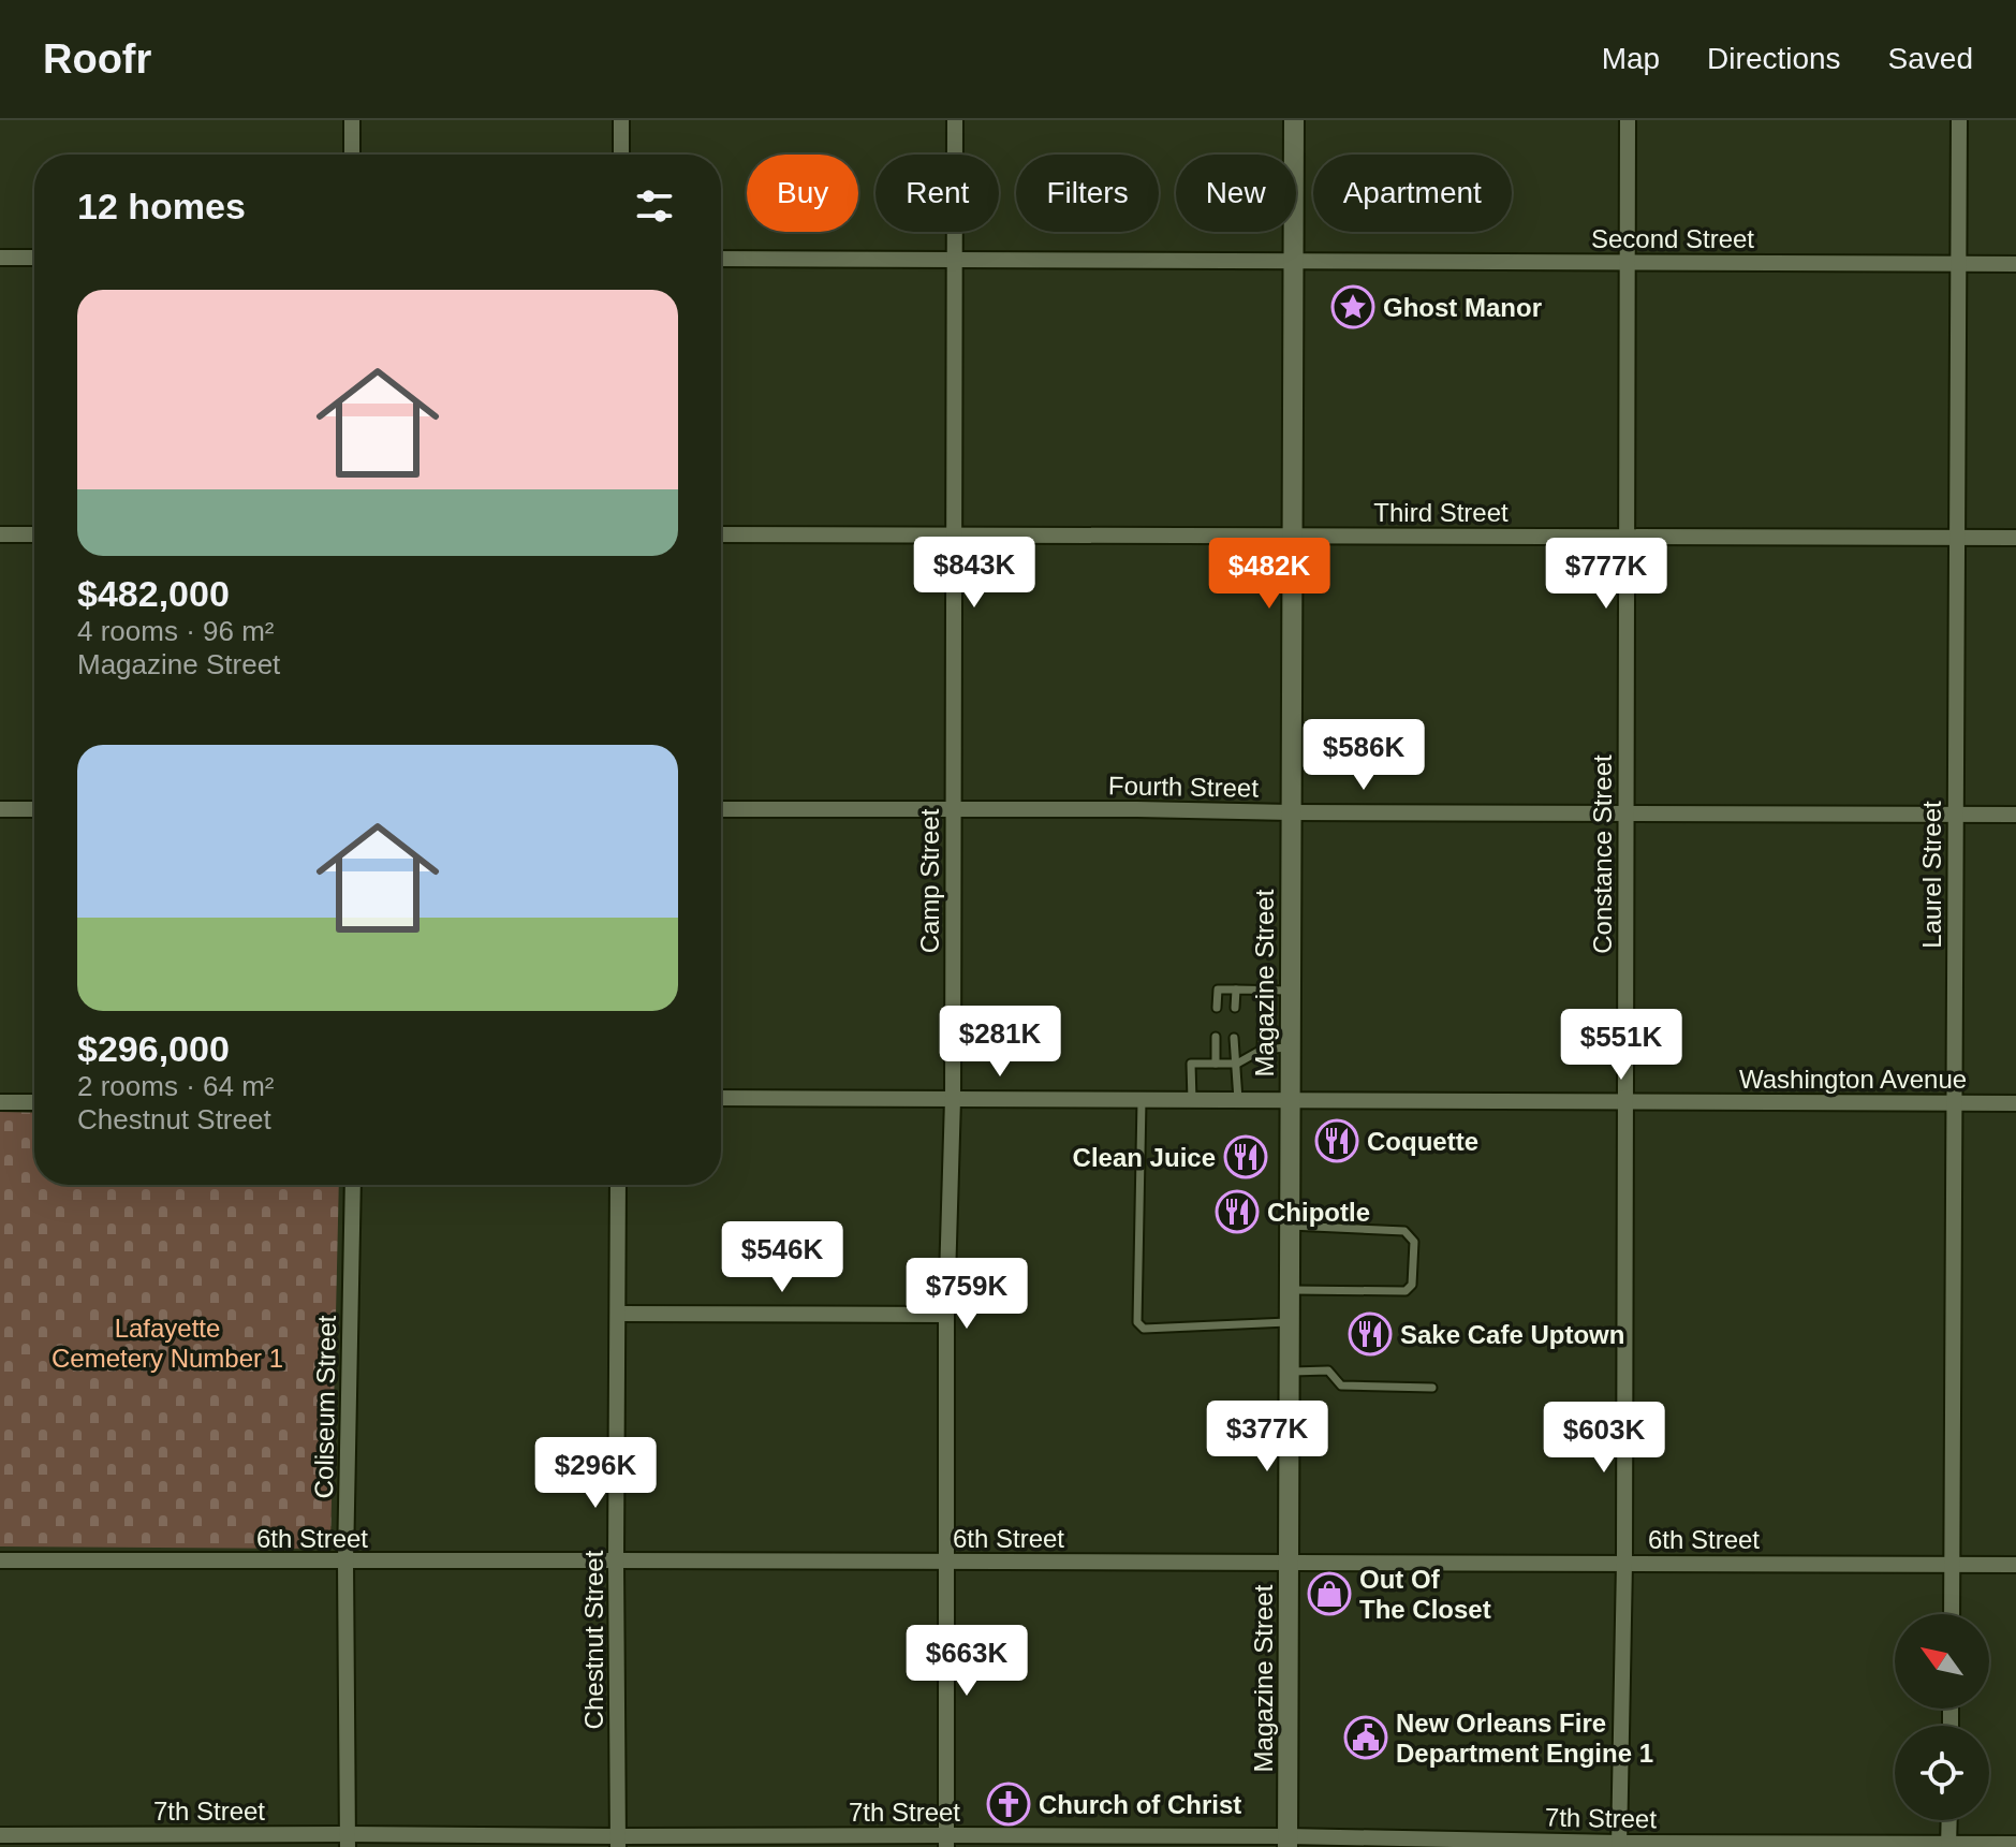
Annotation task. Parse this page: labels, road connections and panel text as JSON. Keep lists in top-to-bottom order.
{
  "streets": {
    "street": [
      "Second Street",
      "Third Street",
      "Fourth Street",
      "Constance Street",
      "Laurel Street",
      "Camp Street",
      "Magazine Street",
      "Washington Avenue",
      "Coliseum Street",
      "6th Street",
      "Chestnut Street",
      "7th Street"
    ]
  },
  "crossings": [
    ["Second Street", "Constance Street"],
    ["Second Street", "Laurel Street"],
    ["Second Street", "Camp Street"],
    ["Second Street", "Magazine Street"],
    ["Third Street", "Constance Street"],
    ["Third Street", "Laurel Street"],
    ["Third Street", "Camp Street"],
    ["Third Street", "Magazine Street"],
    ["Fourth Street", "Constance Street"],
    ["Fourth Street", "Laurel Street"],
    ["Fourth Street", "Camp Street"],
    ["Fourth Street", "Magazine Street"],
    ["Constance Street", "Washington Avenue"],
    ["Constance Street", "6th Street"],
    ["Constance Street", "7th Street"],
    ["Laurel Street", "Washington Avenue"],
    ["Laurel Street", "6th Street"],
    ["Camp Street", "Washington Avenue"],
    ["Camp Street", "6th Street"],
    ["Camp Street", "7th Street"],
    ["Magazine Street", "Washington Avenue"],
    ["Magazine Street", "6th Street"],
    ["Magazine Street", "7th Street"],
    ["Coliseum Street", "6th Street"],
    ["Coliseum Street", "7th Street"],
    ["6th Street", "Chestnut Street"],
    ["Chestnut Street", "7th Street"]
  ],
  "parks": ["Lafayette Cemetery Number 1"],
  "places": {
    "place": ["Ghost Manor"],
    "restaurant": [
      "Coquette",
      "Clean Juice",
      "Chipotle",
      "Sake Cafe Uptown"
    ],
    "shop": ["Out Of The Closet"],
    "public building": ["New Orleans Fire Department Engine 1"],
    "church": ["Church of Christ"]
  },
  "north": "top left",
  "page": {
    "header": "Roofr",
    "nav": ["Map", "Directions", "Saved"],
    "chip": [
      "Buy",
      "Rent",
      "Filters",
      "New",
      "Apartment"
    ],
    "heading": "12 homes",
    "list": [
      {
        "name": "$482,000",
        "note": "4 rooms · 96 m² · Magazine Street"
      },
      {
        "name": "$296,000",
        "note": "2 rooms · 64 m² · Chestnut Street"
      }
    ],
    "price": [
      "$843K",
      "$482K",
      "$777K",
      "$586K",
      "$281K",
      "$551K",
      "$546K",
      "$759K",
      "$377K",
      "$603K",
      "$296K",
      "$663K"
    ]
  }
}
